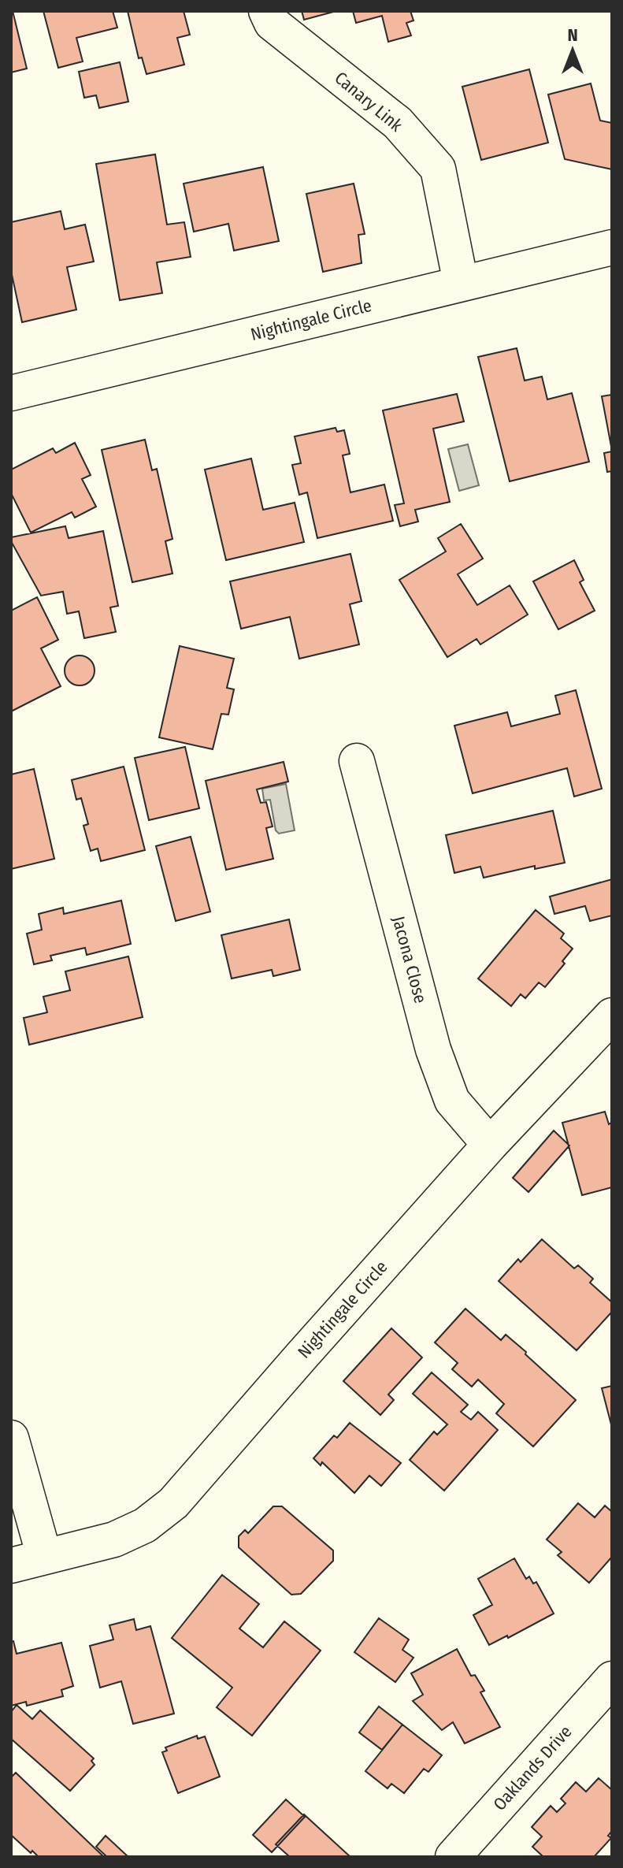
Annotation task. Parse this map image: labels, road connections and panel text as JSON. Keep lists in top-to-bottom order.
{
  "streets": {
    "street": [
      "Canary Link",
      "Nightingale Circle",
      "Jacona Close",
      "Oaklands Drive"
    ]
  },
  "crossings": [
    ["Canary Link", "Nightingale Circle"],
    ["Nightingale Circle", "Jacona Close"]
  ],
  "north": "top"
}
